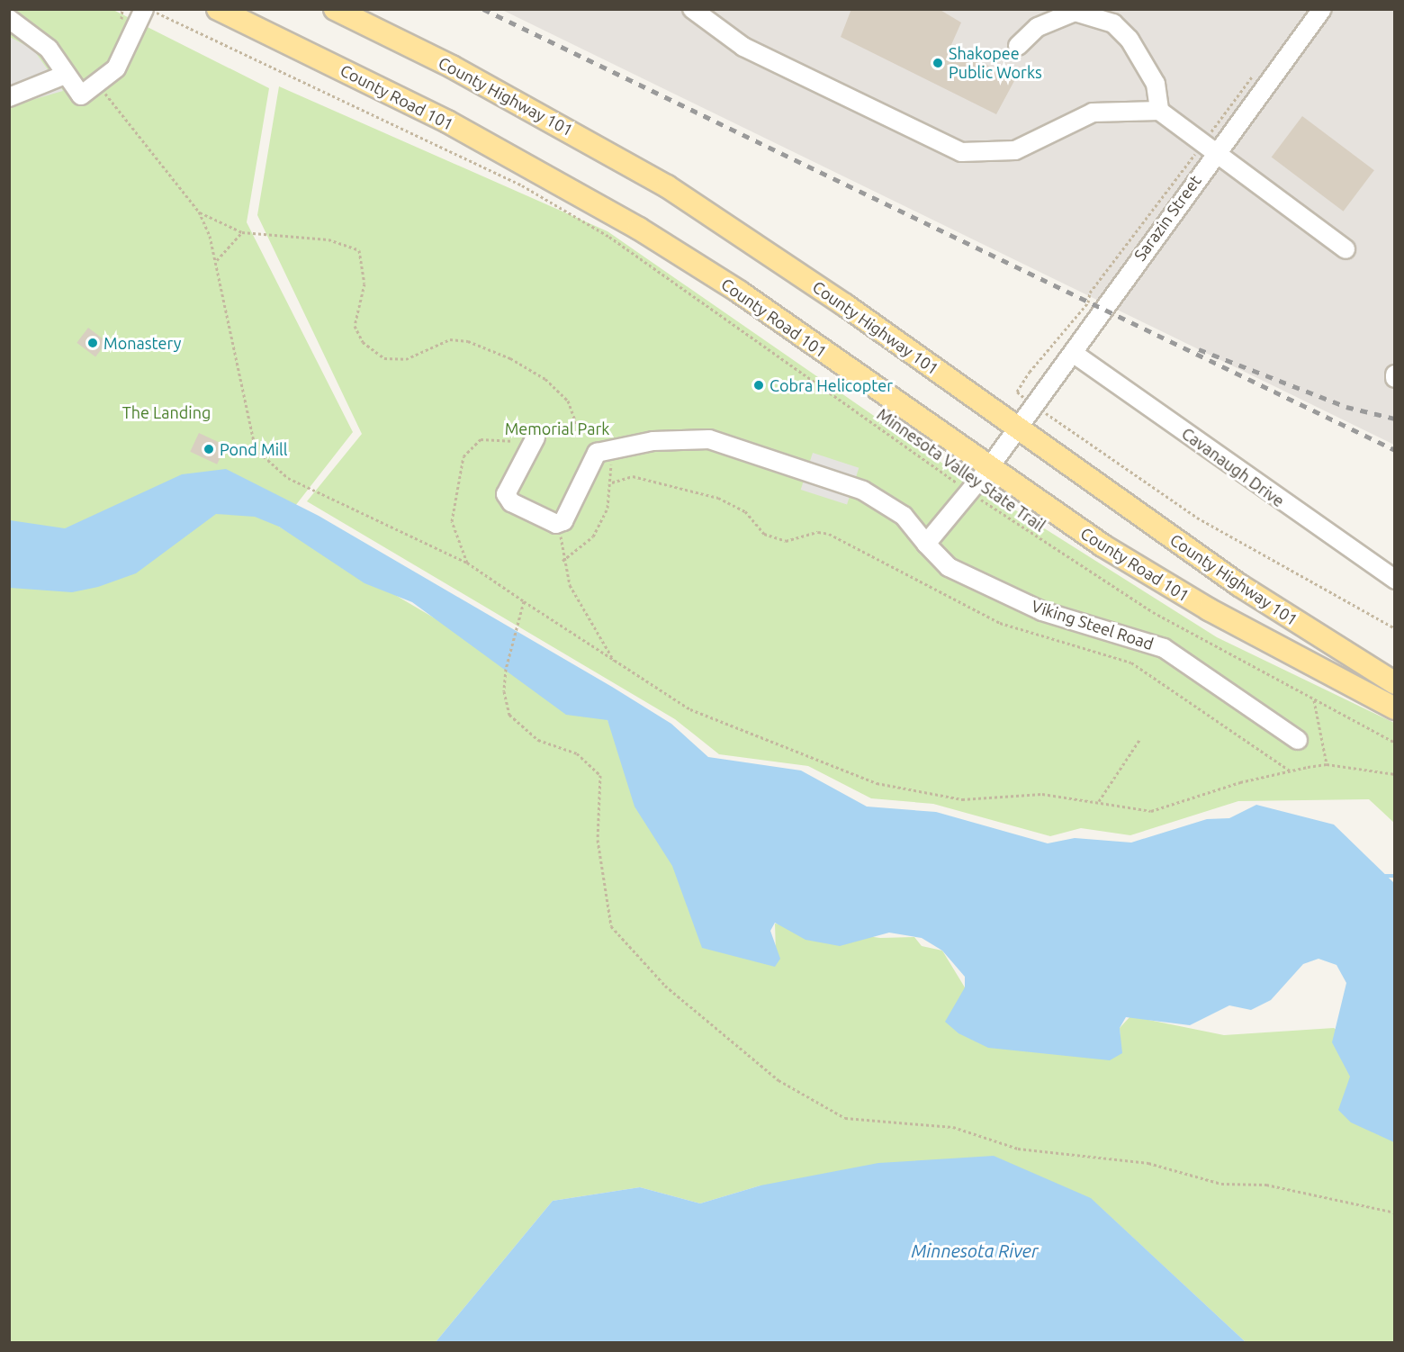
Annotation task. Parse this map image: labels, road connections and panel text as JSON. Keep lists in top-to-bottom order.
{
  "streets": {
    "main road": ["County Highway 101", "County Road 101"],
    "street": ["Sarazin Street", "Cavanaugh Drive", "Viking Steel Road"],
    "path": ["Minnesota Valley State Trail"]
  },
  "crossings": [
    ["County Highway 101", "Sarazin Street"],
    ["Sarazin Street", "Cavanaugh Drive"]
  ],
  "water": ["Minnesota River"],
  "parks": ["The Landing", "Memorial Park"],
  "places": [
    "Shakopee Public Works",
    "Monastery",
    "Cobra Helicopter",
    "Pond Mill"
  ]
}
